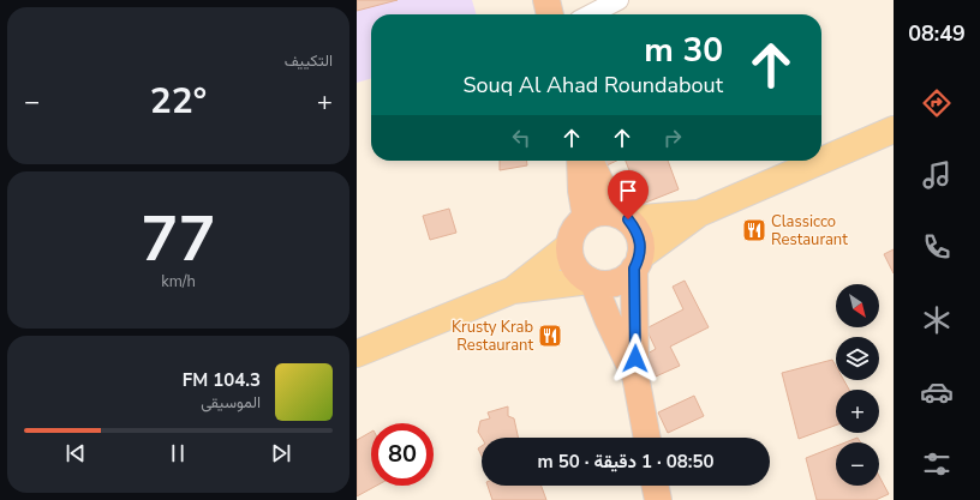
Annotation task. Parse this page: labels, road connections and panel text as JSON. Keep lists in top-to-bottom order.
{
  "places": {
    "restaurant": ["Classicco Restaurant", "Krusty Krab Restaurant"]
  },
  "north": "bottom right",
  "page": {
    "tabs": "08:49",
    "tile": [
      "التكييف",
      ["77", "km/h"]
    ],
    "turn": ["30 m", "Souq Al Ahad Roundabout"],
    "heat": ["−", "22°", "+"],
    "map_buttons": ["+", "−"],
    "song": ["104.3 FM", "الموسيقى"],
    "limit": "80",
    "trip": "08:50 · 1 دقيقة · 50 m"
  }
}
